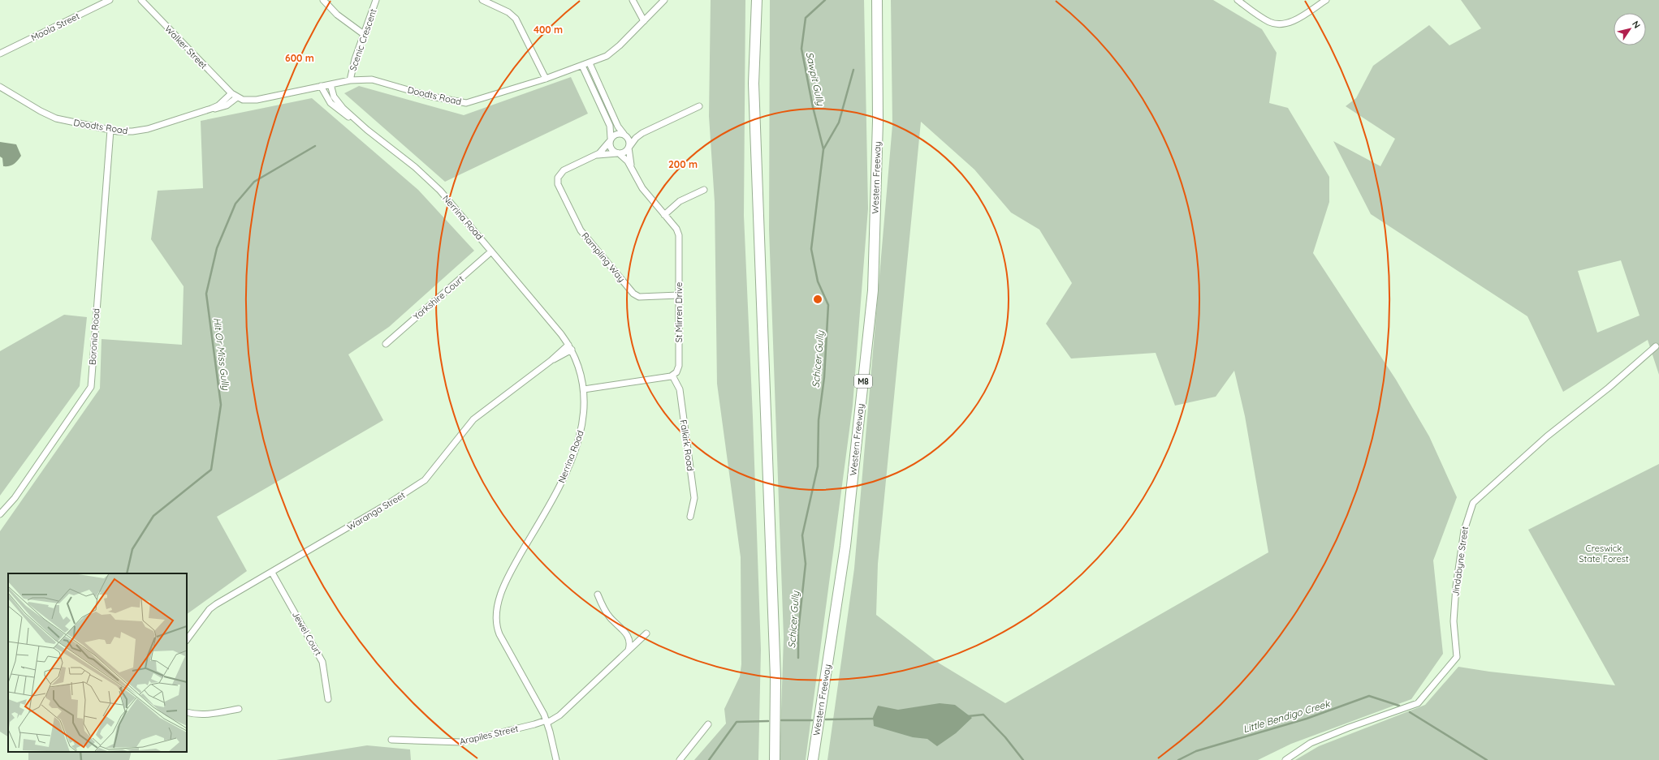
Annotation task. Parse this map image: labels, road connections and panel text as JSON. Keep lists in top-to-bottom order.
{
  "streets": {
    "highway": ["Western Freeway", "M8"],
    "street": [
      "Moola Street",
      "Scenic Crescent",
      "Walker Street",
      "Doodts Road",
      "Nerrina Road",
      "Rampling Way",
      "Yorkshire Court",
      "St Mirren Drive",
      "Boronia Road",
      "Falkirk Road",
      "Waranga Street",
      "Jindabyne Street",
      "Jewel Court",
      "Arapiles Street"
    ]
  },
  "crossings": [
    ["Scenic Crescent", "Doodts Road"],
    ["Walker Street", "Doodts Road"],
    ["Doodts Road", "Nerrina Road"],
    ["Doodts Road", "Boronia Road"],
    ["Nerrina Road", "Yorkshire Court"],
    ["Nerrina Road", "Waranga Street"],
    ["Nerrina Road", "Arapiles Street"],
    ["Rampling Way", "St Mirren Drive"],
    ["St Mirren Drive", "Falkirk Road"],
    ["Waranga Street", "Jewel Court"]
  ],
  "water": [
    "Sawpit Gully",
    "Hit Or Miss Gully",
    "Schicer Gully",
    "Little Bendigo Creek"
  ],
  "parks": ["Creswick State Forest"],
  "north": "top right",
  "rings": ["400 m", "600 m", "200 m"]
}
